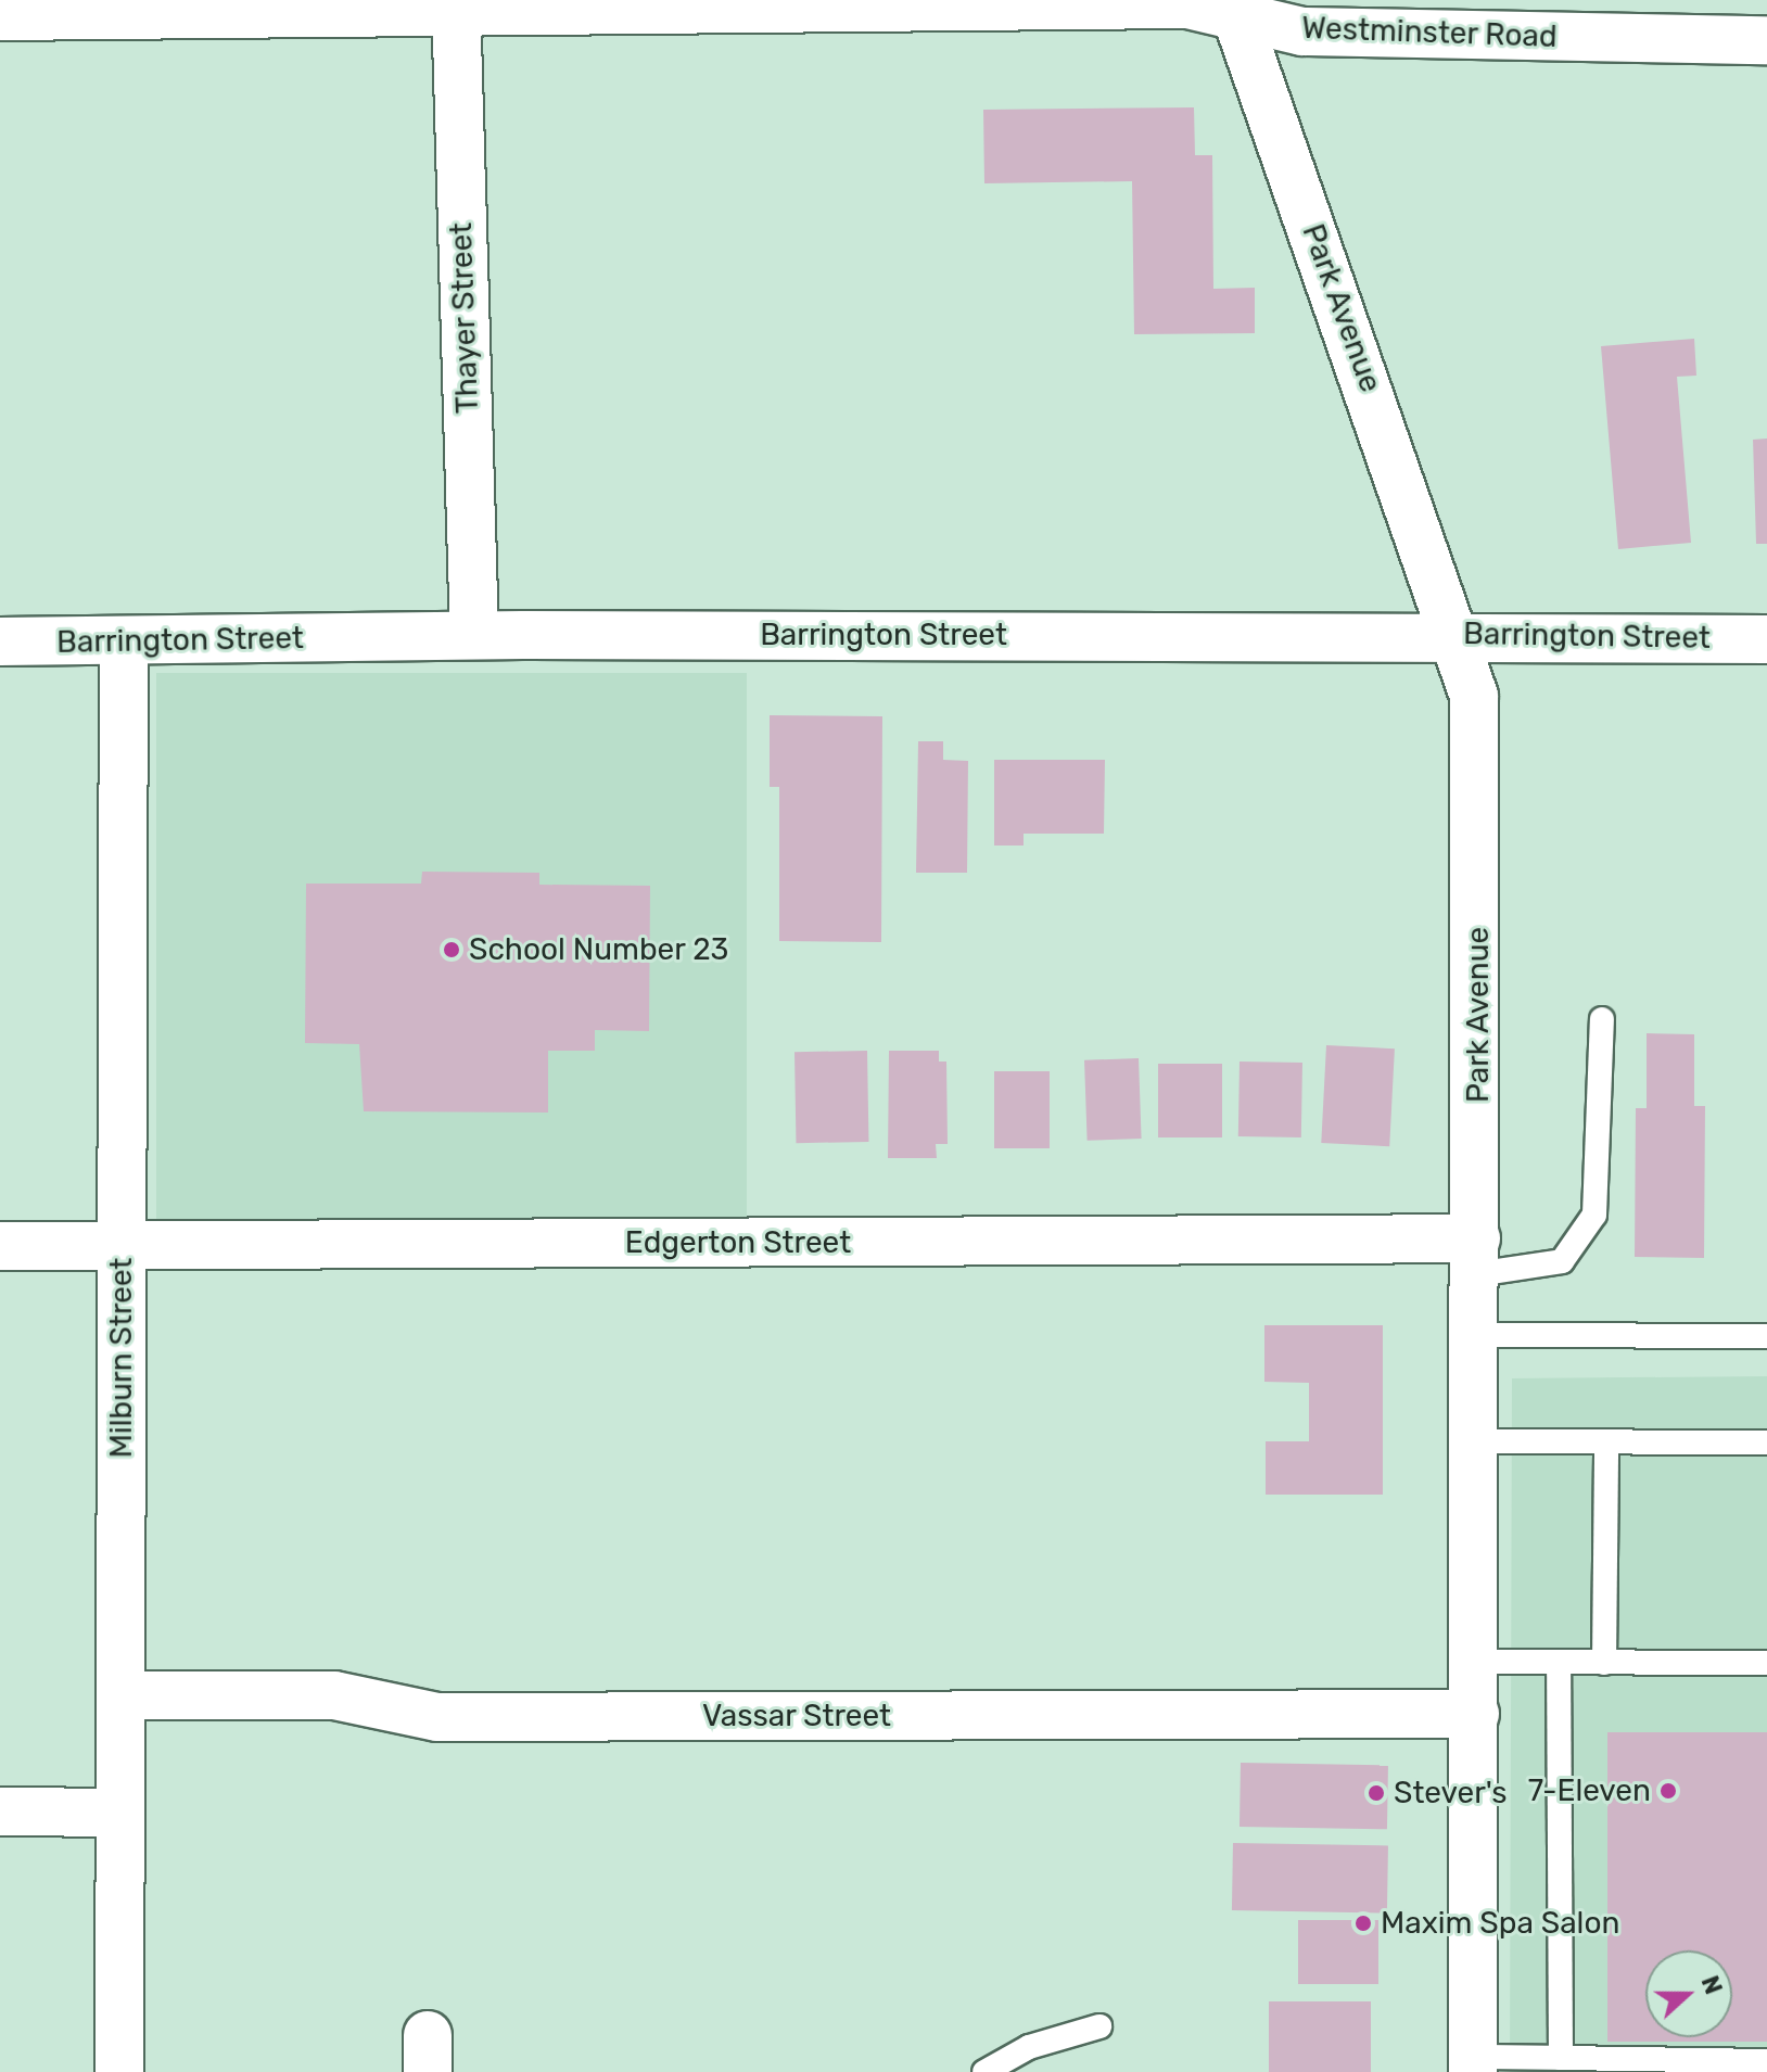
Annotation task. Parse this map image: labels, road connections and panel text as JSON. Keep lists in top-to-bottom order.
{
  "streets": {
    "street": [
      "Westminster Road",
      "Park Avenue",
      "Thayer Street",
      "Barrington Street",
      "Edgerton Street",
      "Milburn Street",
      "Vassar Street"
    ]
  },
  "crossings": [
    ["Westminster Road", "Park Avenue"],
    ["Westminster Road", "Thayer Street"],
    ["Park Avenue", "Barrington Street"],
    ["Park Avenue", "Edgerton Street"],
    ["Park Avenue", "Vassar Street"],
    ["Thayer Street", "Barrington Street"],
    ["Barrington Street", "Milburn Street"],
    ["Edgerton Street", "Milburn Street"],
    ["Milburn Street", "Vassar Street"]
  ],
  "places": [
    "School Number 23",
    "7-Eleven",
    "Stever's",
    "Maxim Spa Salon"
  ],
  "north": "right"
}
